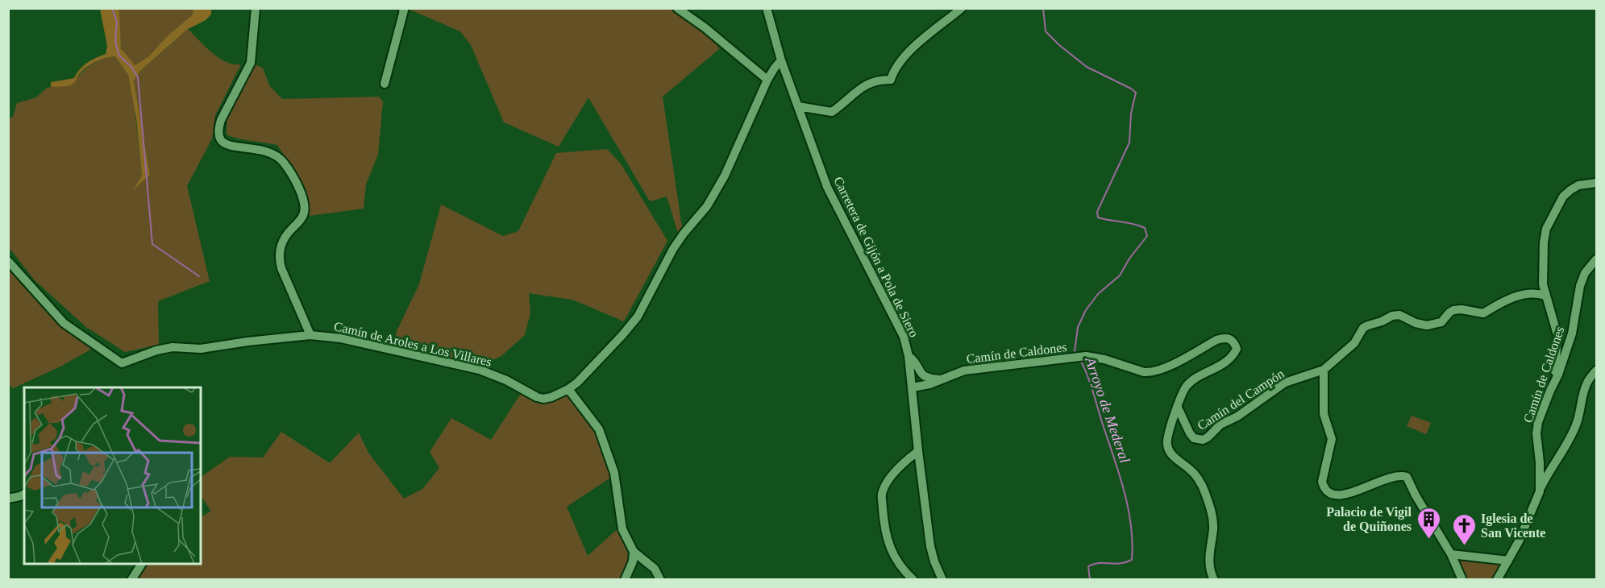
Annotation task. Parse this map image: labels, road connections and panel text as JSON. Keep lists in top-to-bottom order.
{
  "streets": {
    "street": [
      "Carretera de Gijón a Pola de Siero",
      "Camín de Aroles a Los Villares",
      "Camín de Caldones",
      "Camín del Campón"
    ]
  },
  "crossings": [
    ["Carretera de Gijón a Pola de Siero", "Camín de Aroles a Los Villares"],
    ["Carretera de Gijón a Pola de Siero", "Camín de Caldones"],
    ["Camín de Caldones", "Camín del Campón"]
  ],
  "water": ["Arroyo de Mederal"],
  "places": {
    "building": ["Palacio de Vigil de Quiñones"],
    "church": ["Iglesia de San Vicente"]
  }
}
